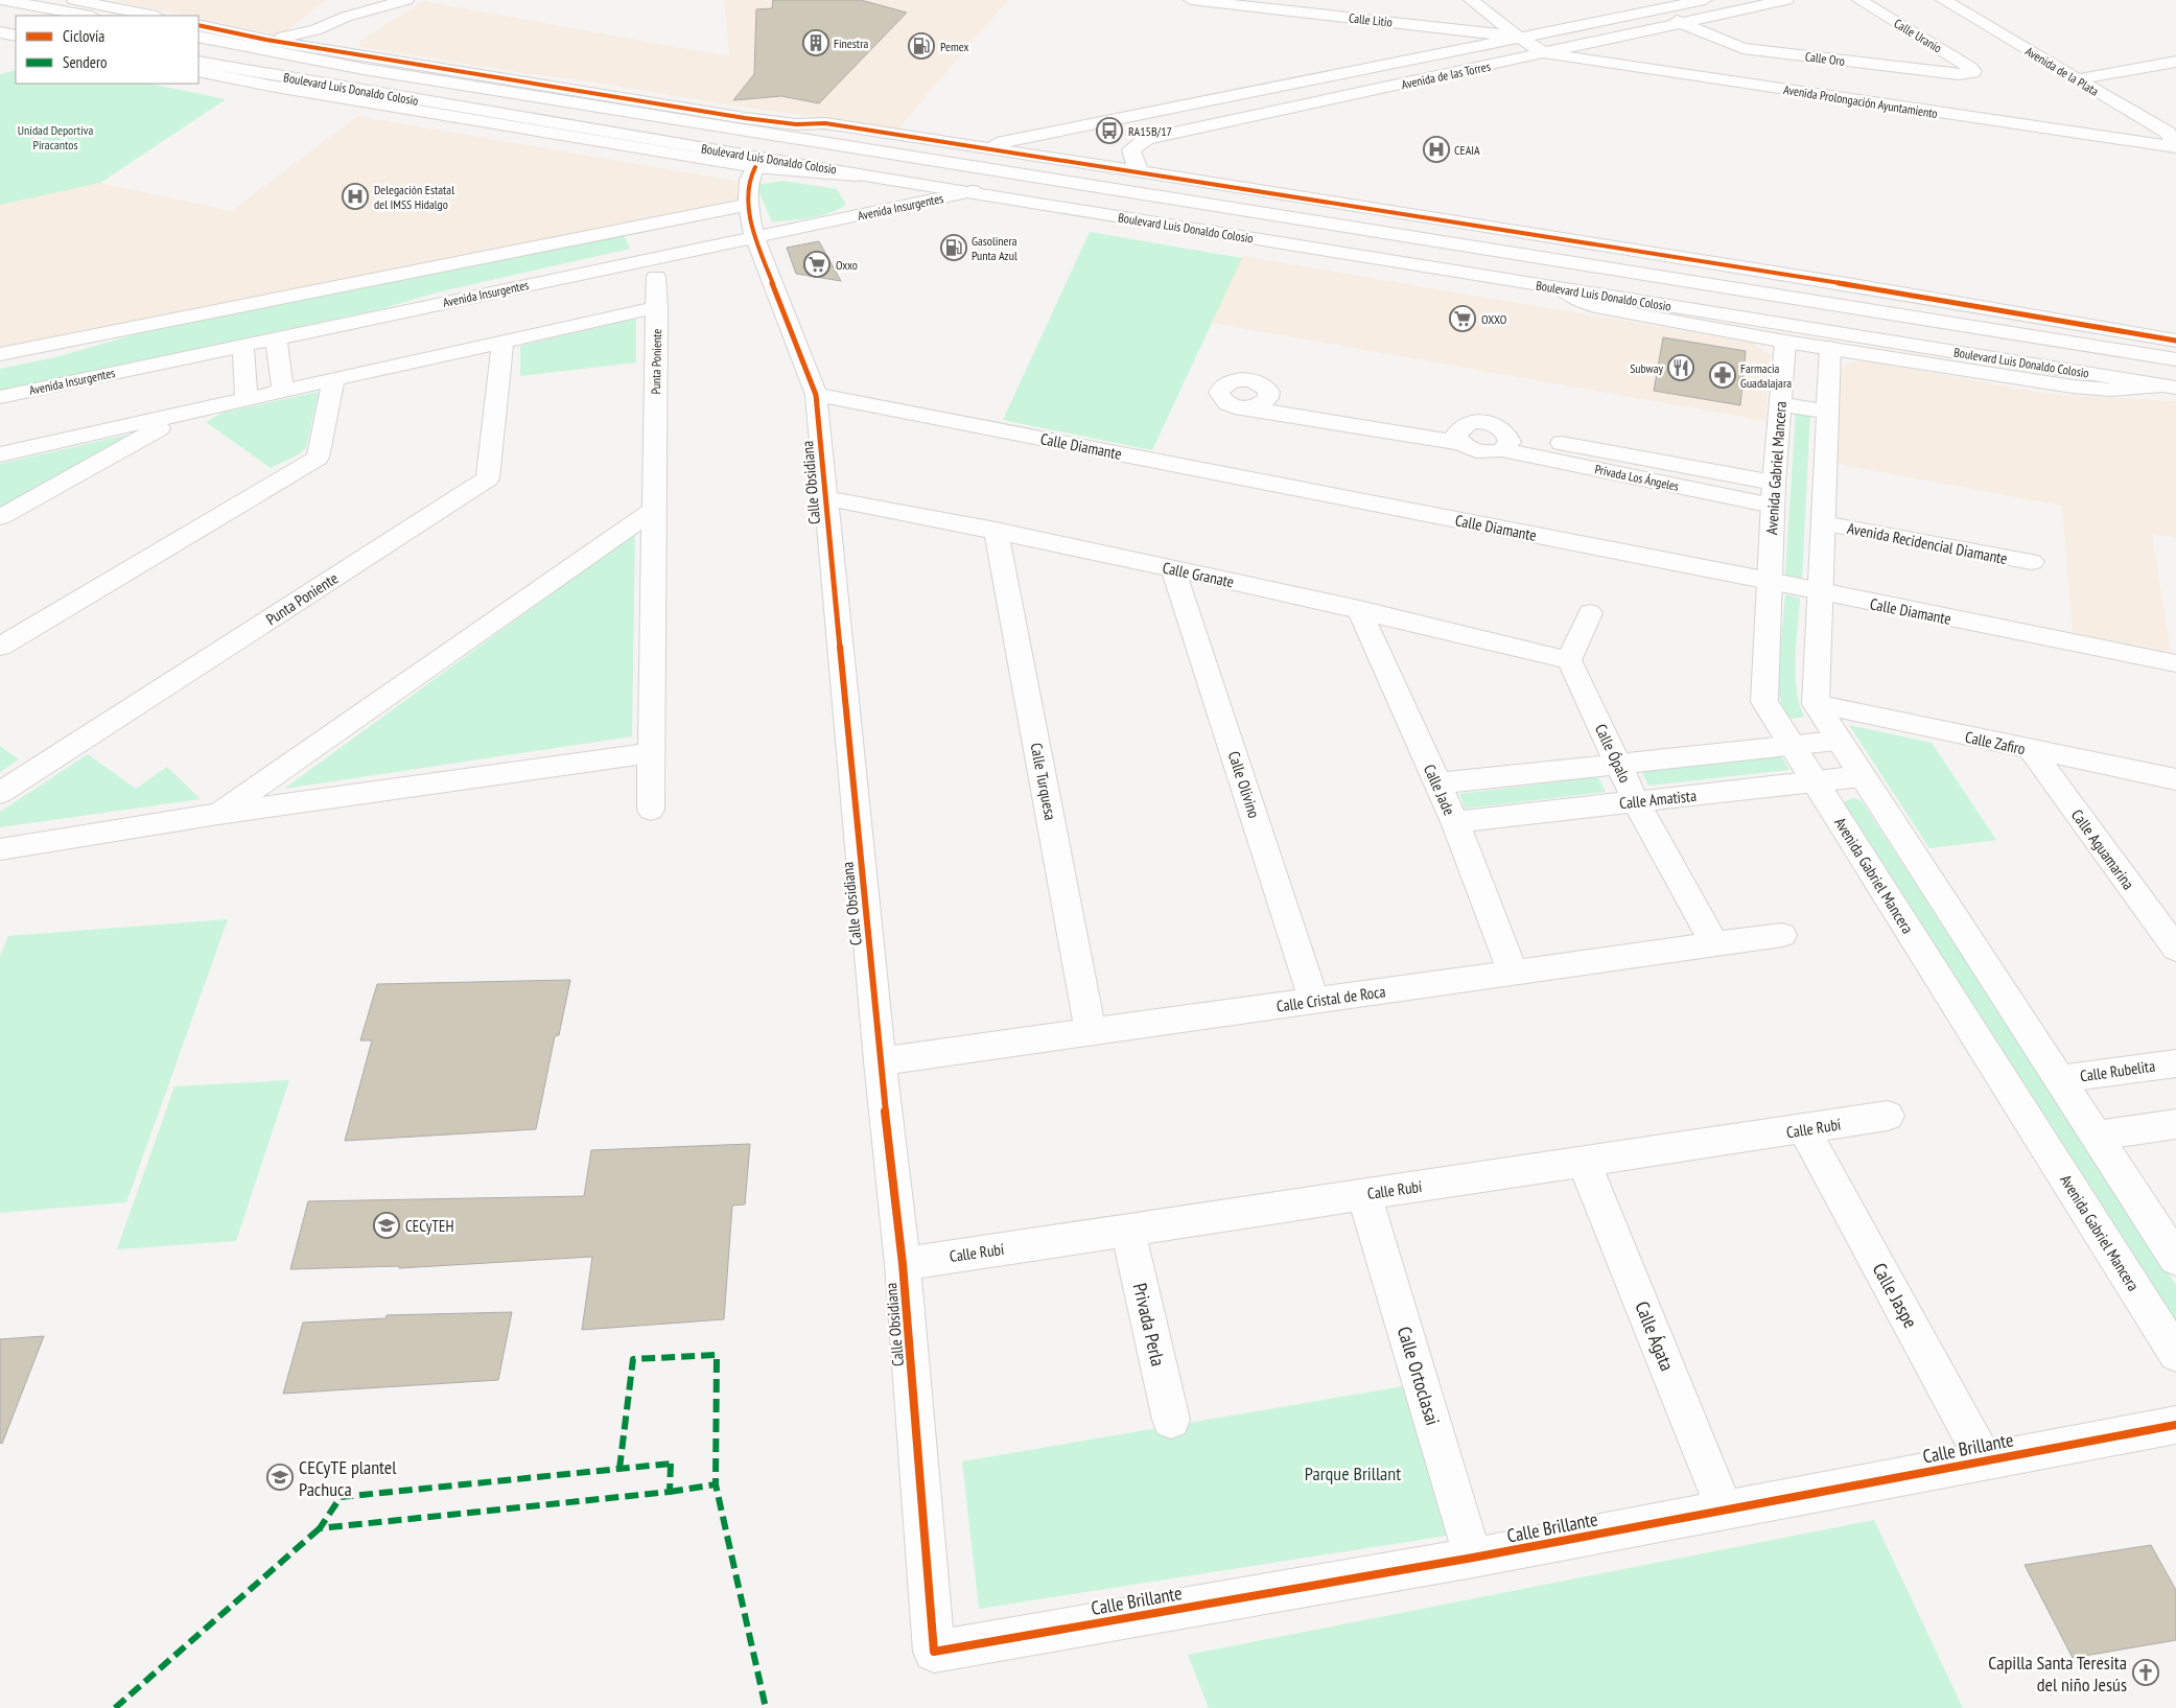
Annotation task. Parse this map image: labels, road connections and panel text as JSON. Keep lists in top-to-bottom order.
{
  "streets": {
    "main road": [
      "Calle Litio",
      "Calle Uranio",
      "Calle Oro",
      "Avenida de la Plata",
      "Avenida de las Torres",
      "Boulevard Luis Donaldo Colosio",
      "Avenida Prolongación Ayuntamiento",
      "Avenida Insurgentes",
      "Punta Poniente",
      "Calle Diamante",
      "Avenida Gabriel Mancera",
      "Privada Los Ángeles",
      "Calle Obsidiana",
      "Avenida Recidencial Diamante",
      "Calle Granate",
      "Calle Zafiro",
      "Calle Ópalo",
      "Calle Turquesa",
      "Calle Olivino",
      "Calle Jade",
      "Calle Amatista",
      "Calle Aguamarina",
      "Calle Cristal de Roca",
      "Calle Rubelita",
      "Calle Rubí",
      "Calle Jaspe",
      "Privada Perla",
      "Calle Ágata",
      "Calle Ortoclasai",
      "Calle Brillante"
    ]
  },
  "crossings": [
    ["Calle Litio", "Avenida de las Torres"],
    ["Calle Litio", "Avenida Prolongación Ayuntamiento"],
    ["Calle Uranio", "Calle Oro"],
    ["Calle Oro", "Avenida de las Torres"],
    ["Avenida de la Plata", "Avenida Prolongación Ayuntamiento"],
    ["Avenida de las Torres", "Avenida Prolongación Ayuntamiento"],
    ["Boulevard Luis Donaldo Colosio", "Avenida Insurgentes"],
    ["Avenida Insurgentes", "Calle Obsidiana"],
    ["Calle Diamante", "Avenida Gabriel Mancera"],
    ["Calle Diamante", "Calle Obsidiana"],
    ["Avenida Gabriel Mancera", "Privada Los Ángeles"],
    ["Avenida Gabriel Mancera", "Calle Amatista"],
    ["Calle Obsidiana", "Calle Granate"],
    ["Calle Obsidiana", "Calle Cristal de Roca"],
    ["Calle Obsidiana", "Calle Rubí"],
    ["Calle Obsidiana", "Calle Brillante"],
    ["Calle Granate", "Calle Ópalo"],
    ["Calle Granate", "Calle Turquesa"],
    ["Calle Granate", "Calle Olivino"],
    ["Calle Granate", "Calle Jade"],
    ["Calle Zafiro", "Calle Aguamarina"],
    ["Calle Ópalo", "Calle Amatista"],
    ["Calle Ópalo", "Calle Cristal de Roca"],
    ["Calle Turquesa", "Calle Cristal de Roca"],
    ["Calle Olivino", "Calle Cristal de Roca"],
    ["Calle Jade", "Calle Amatista"],
    ["Calle Jade", "Calle Cristal de Roca"],
    ["Calle Rubí", "Calle Jaspe"],
    ["Calle Rubí", "Privada Perla"],
    ["Calle Rubí", "Calle Ágata"],
    ["Calle Rubí", "Calle Ortoclasai"],
    ["Calle Jaspe", "Calle Brillante"],
    ["Calle Ágata", "Calle Brillante"],
    ["Calle Ortoclasai", "Calle Brillante"]
  ],
  "parks": ["Unidad Deportiva Piracantos", "Parque Brillant"],
  "places": {
    "building": ["Finestra"],
    "fuel station": ["Pemex", "Gasolinera Punta Azul"],
    "bus stop": ["RA15B/17"],
    "hospital": ["CEAIA", "Delegación Estatal del IMSS Hidalgo"],
    "supermarket": ["Oxxo", "OXXO"],
    "restaurant": ["Subway"],
    "pharmacy": ["Farmacia Guadalajara"],
    "school or university": ["CECyTEH", "CECyTE plantel Pachuca"],
    "church": ["Capilla Santa Teresita del niño Jesús"]
  },
  "legend": ["Ciclovía", "Sendero"]
}
